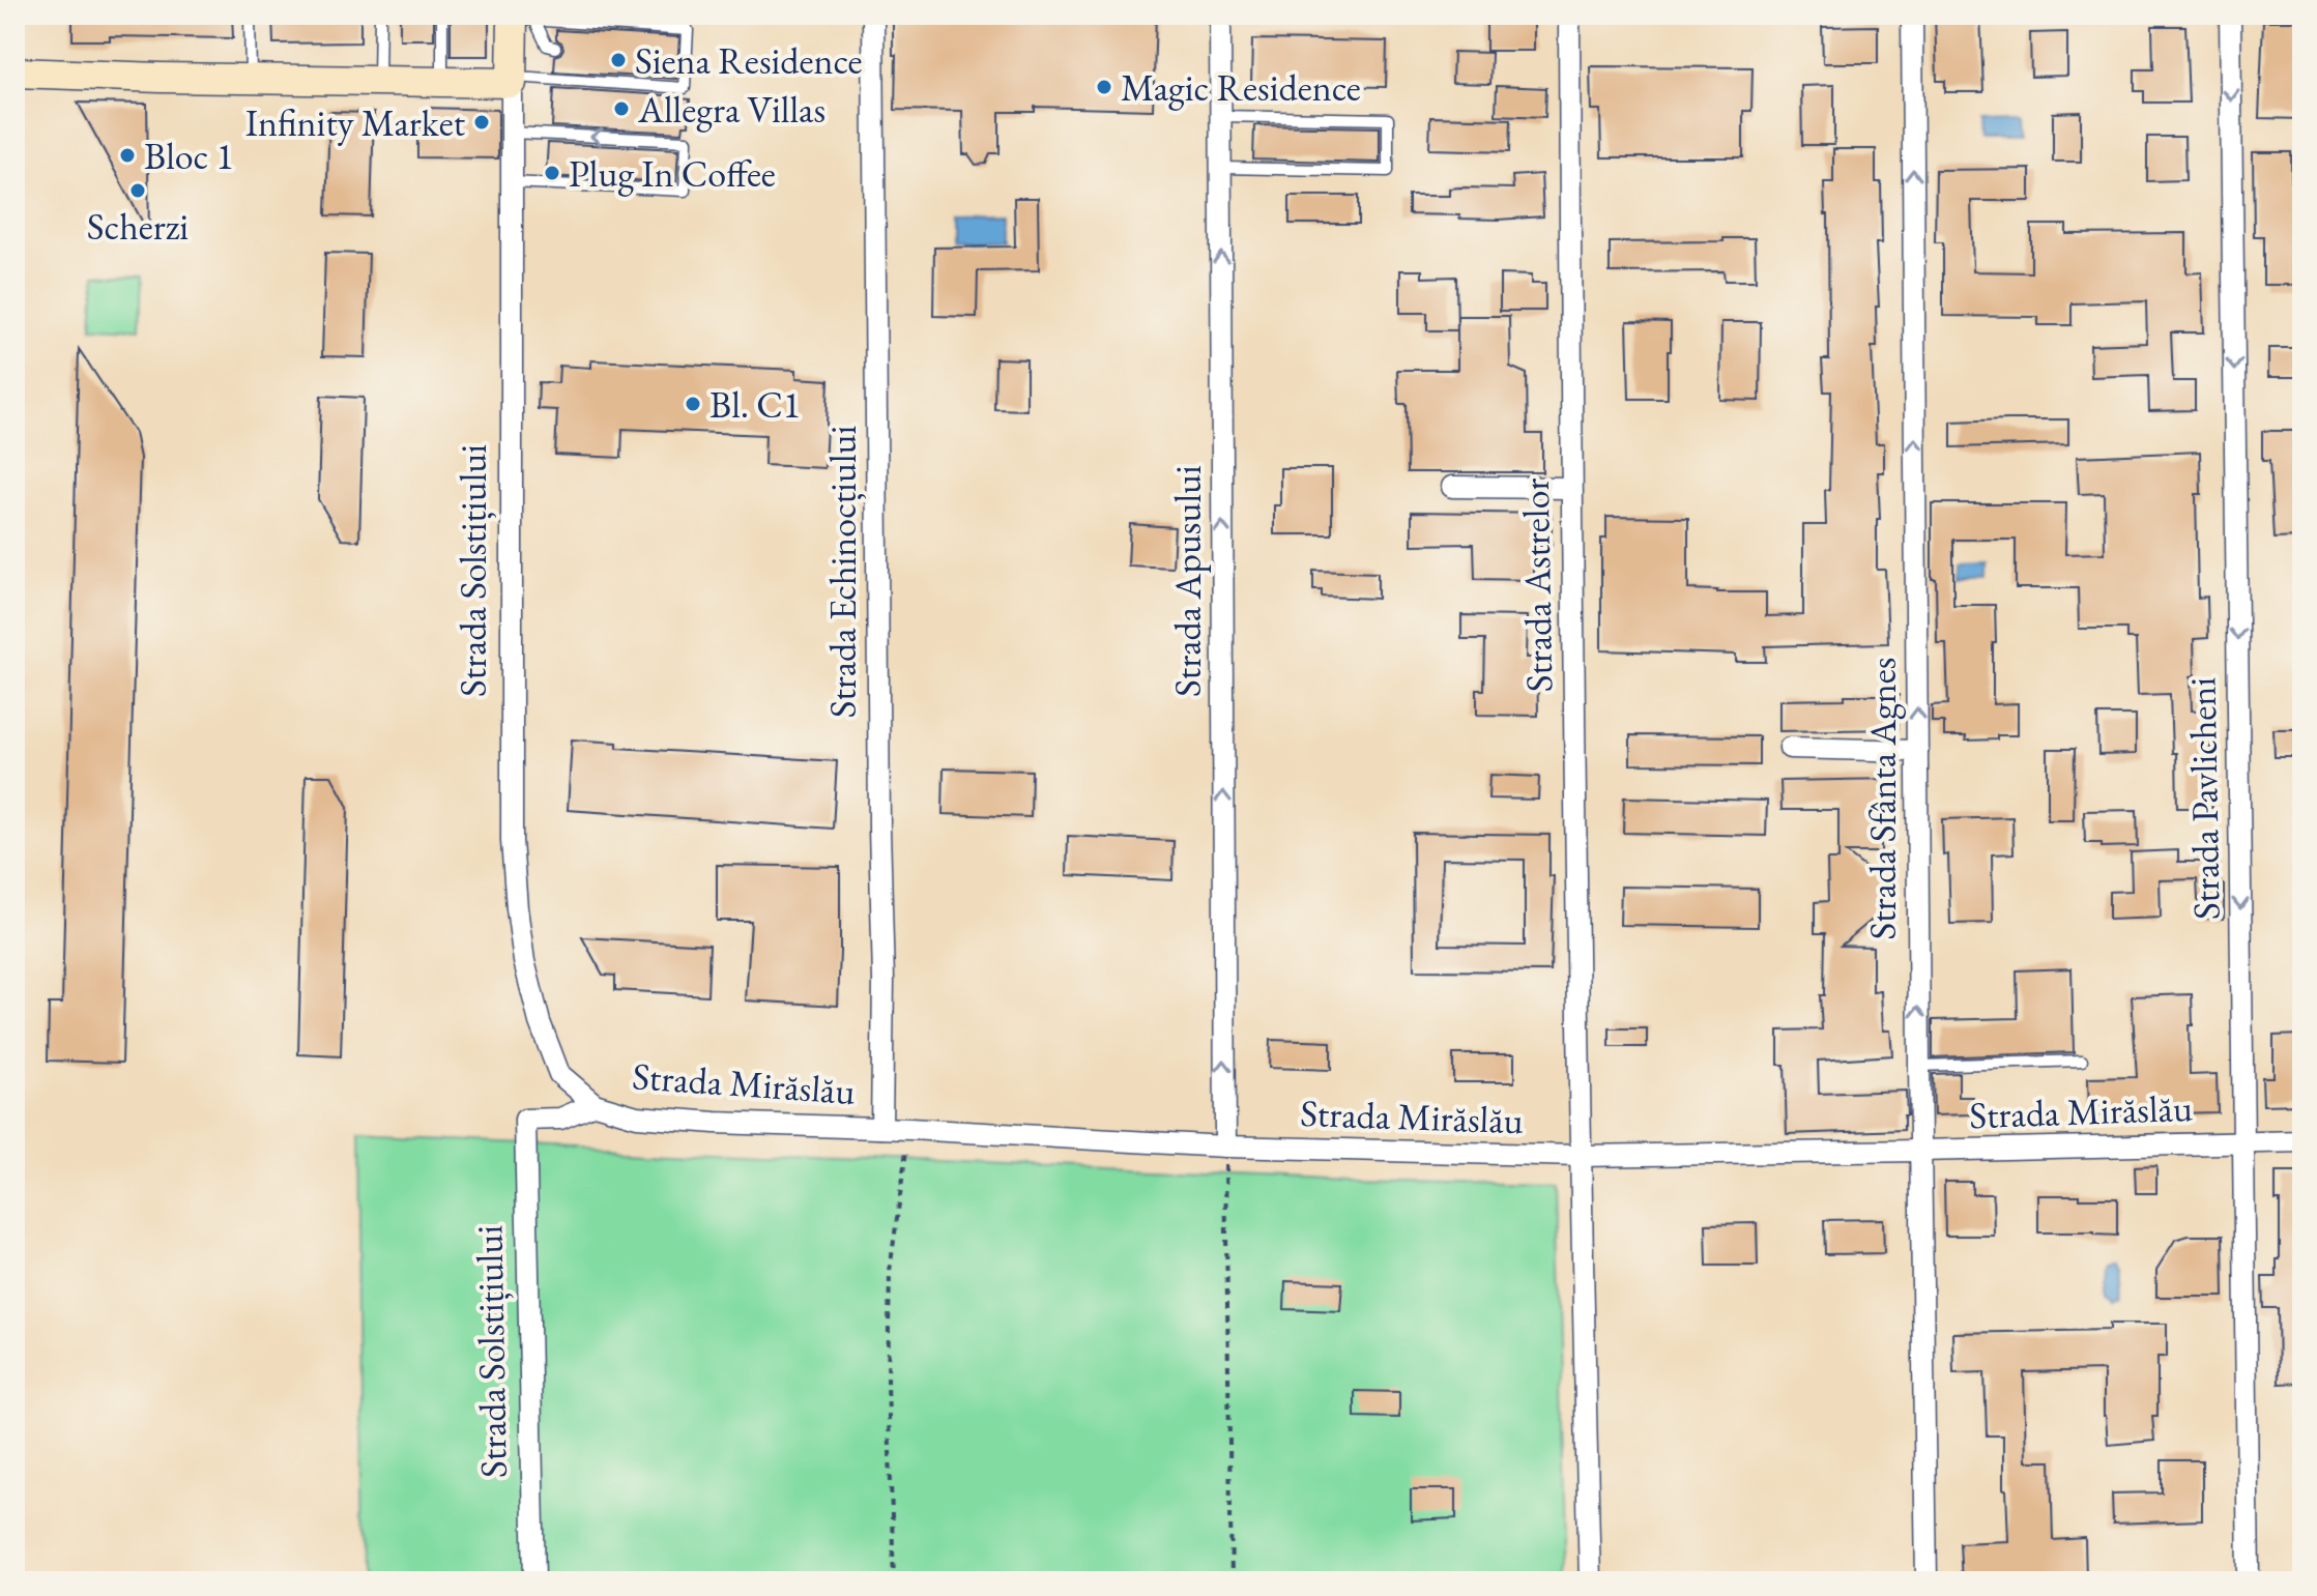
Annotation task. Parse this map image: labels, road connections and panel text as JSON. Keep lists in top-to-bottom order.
{
  "streets": {
    "street": [
      "Strada Solstițiului",
      "Strada Echinocțiului",
      "Strada Apusului",
      "Strada Astrelor",
      "Strada Sfânta Agnes",
      "Strada Pavlicheni",
      "Strada Mirăslău"
    ]
  },
  "crossings": [
    ["Strada Solstițiului", "Strada Mirăslău"],
    ["Strada Echinocțiului", "Strada Mirăslău"],
    ["Strada Apusului", "Strada Mirăslău"],
    ["Strada Astrelor", "Strada Mirăslău"],
    ["Strada Sfânta Agnes", "Strada Mirăslău"],
    ["Strada Pavlicheni", "Strada Mirăslău"]
  ],
  "one_way": ["Strada Apusului", "Strada Sfânta Agnes", "Strada Pavlicheni"],
  "places": [
    "Siena Residence",
    "Magic Residence",
    "Allegra Villas",
    "Infinity Market",
    "Bloc 1",
    "Plug In Coffee",
    "Scherzi",
    "Bl. C1"
  ]
}
